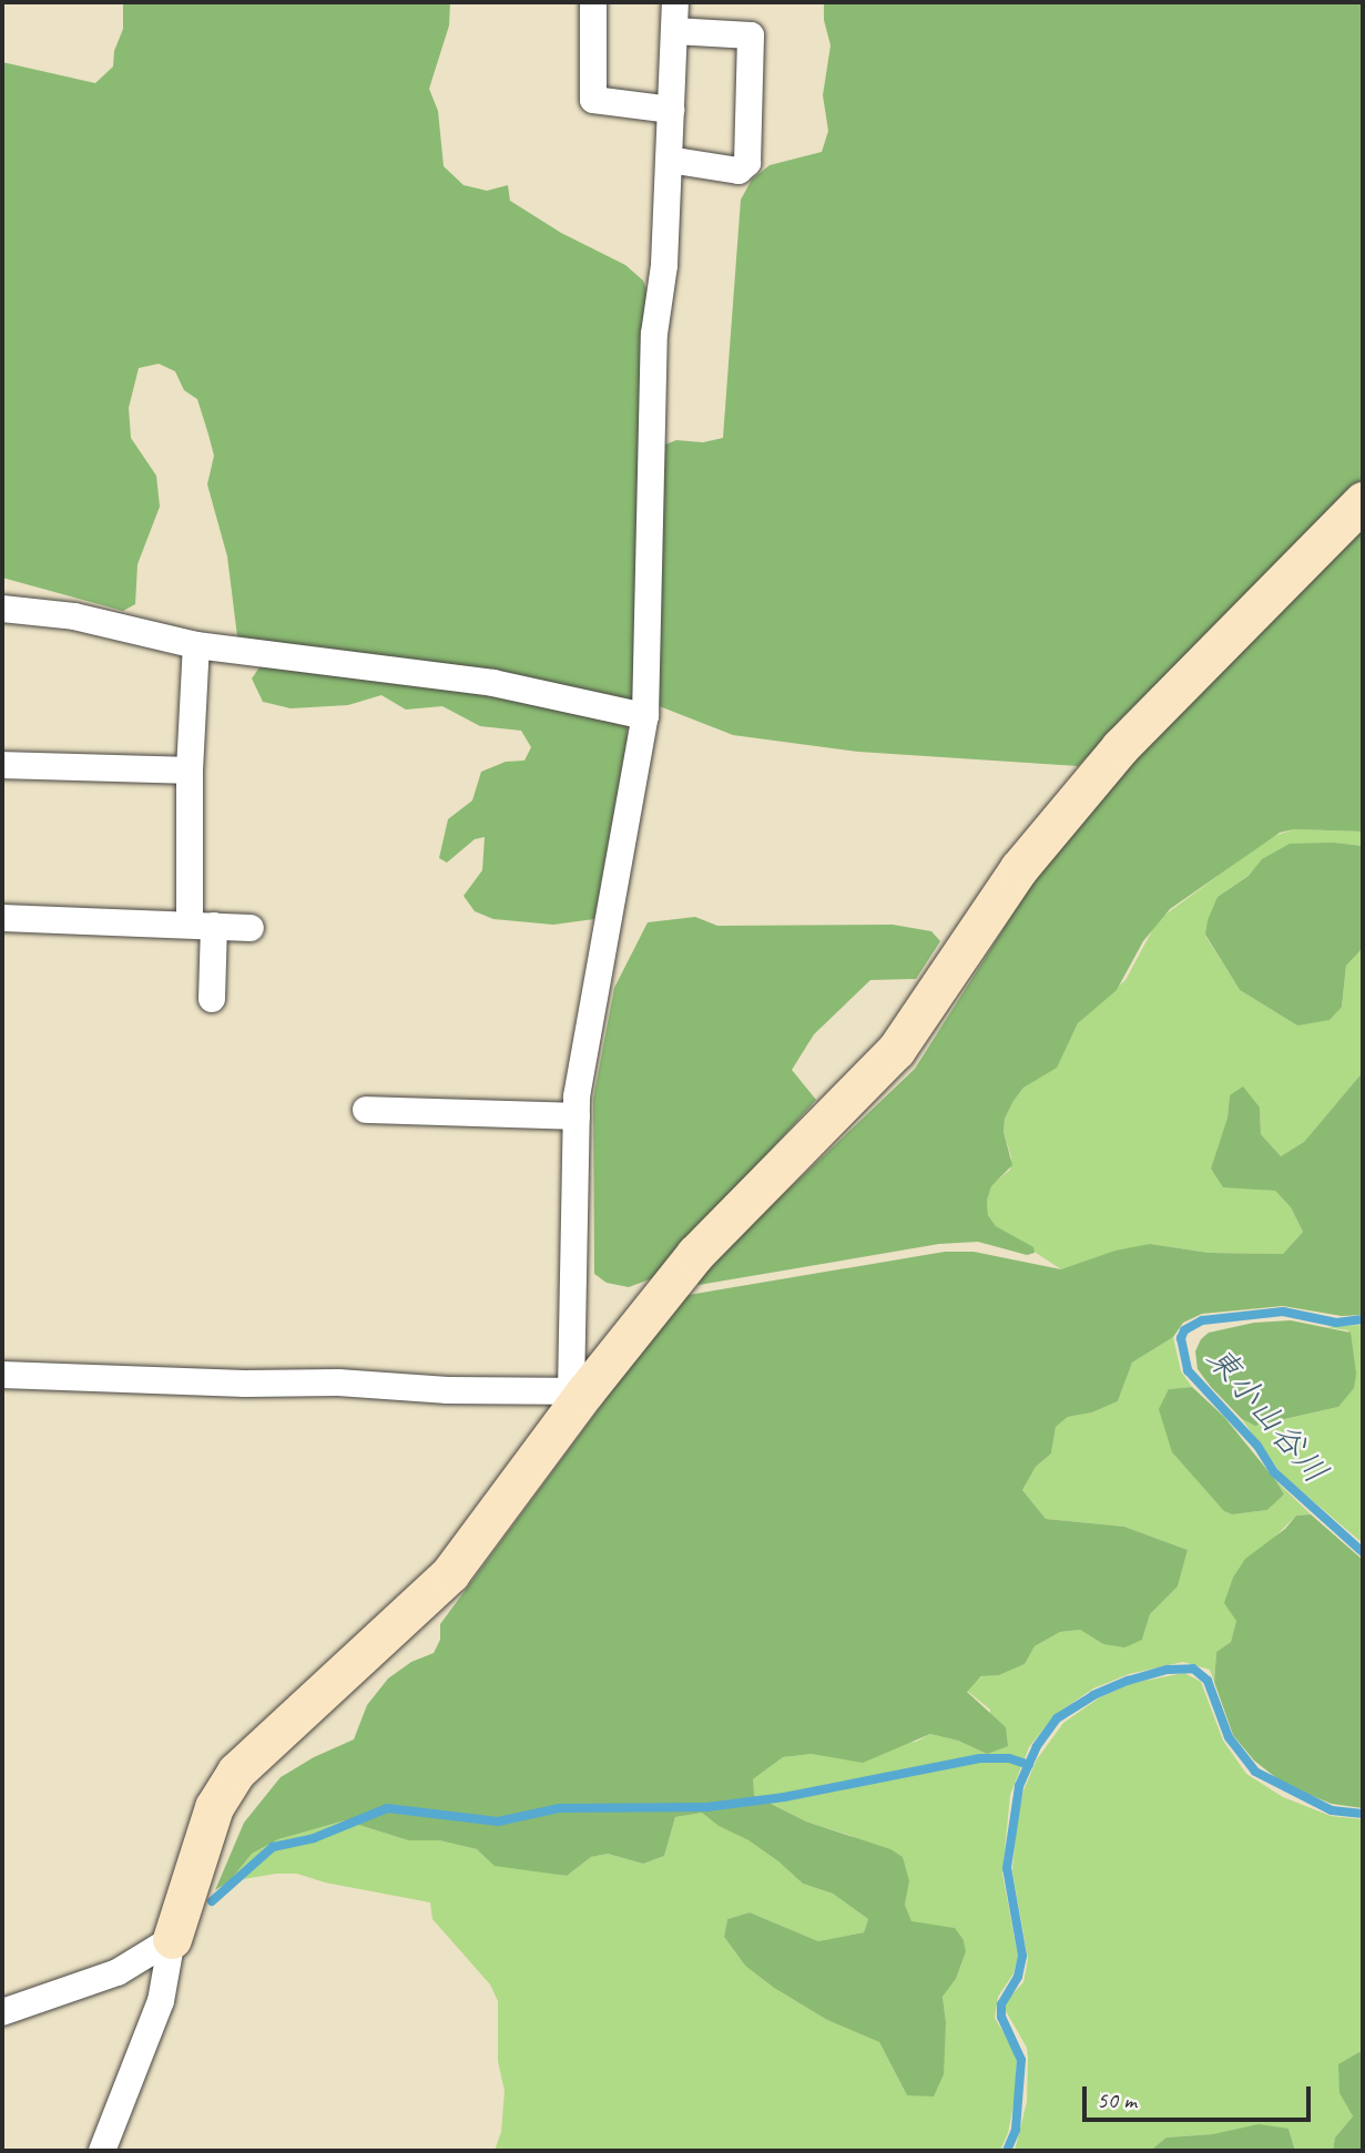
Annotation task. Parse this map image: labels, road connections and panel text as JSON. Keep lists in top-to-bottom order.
{
  "water": ["東小山谷川"],
  "scale_bar": "50 m"
}
